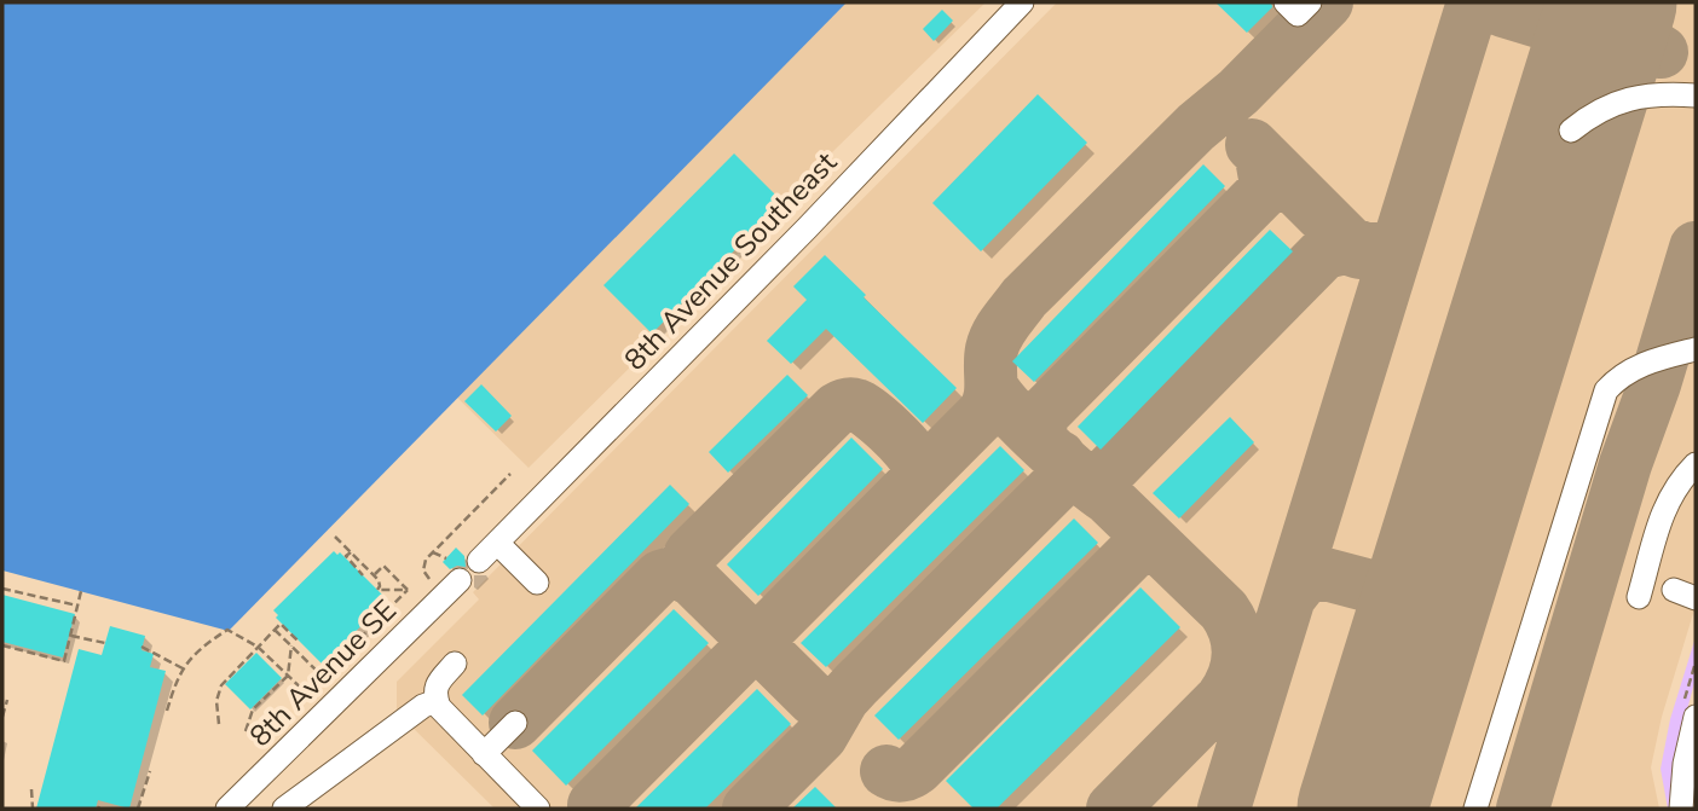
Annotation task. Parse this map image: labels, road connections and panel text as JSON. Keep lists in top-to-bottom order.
{
  "streets": {
    "street": ["8th Avenue Southeast", "8th Avenue SE"]
  }
}
